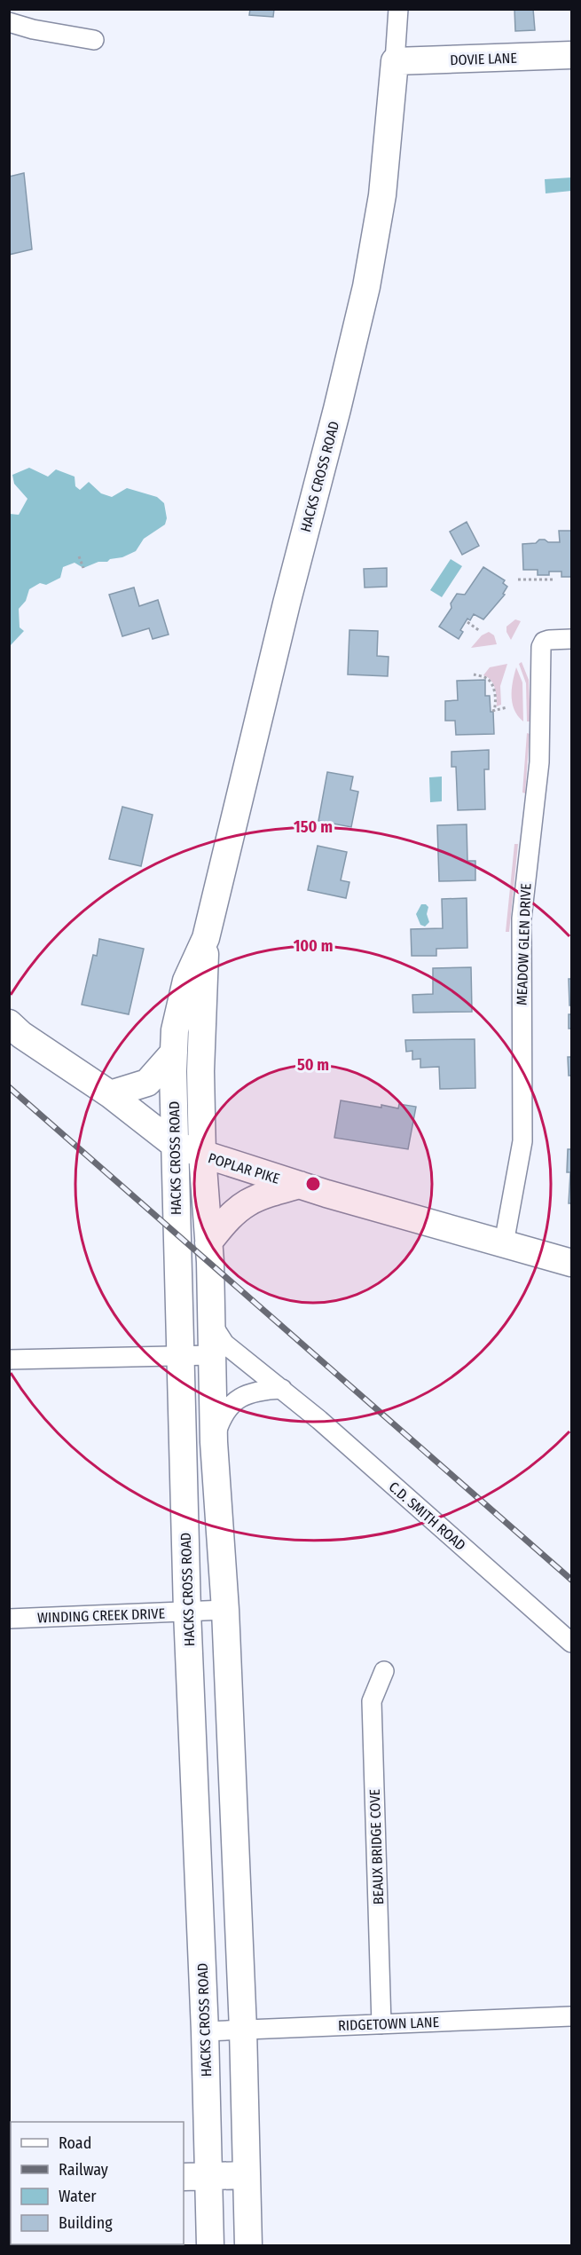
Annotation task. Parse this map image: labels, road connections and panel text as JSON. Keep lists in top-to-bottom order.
{
  "streets": {
    "main road": ["DOVIE LANE", "HACKS CROSS ROAD", "POPLAR PIKE"],
    "street": [
      "MEADOW GLEN DRIVE",
      "C.D. SMITH ROAD",
      "WINDING CREEK DRIVE",
      "BEAUX BRIDGE COVE",
      "RIDGETOWN LANE"
    ]
  },
  "crossings": [
    ["DOVIE LANE", "HACKS CROSS ROAD"],
    ["HACKS CROSS ROAD", "POPLAR PIKE"],
    ["HACKS CROSS ROAD", "C.D. SMITH ROAD"],
    ["HACKS CROSS ROAD", "WINDING CREEK DRIVE"],
    ["HACKS CROSS ROAD", "RIDGETOWN LANE"],
    ["MEADOW GLEN DRIVE", "POPLAR PIKE"],
    ["BEAUX BRIDGE COVE", "RIDGETOWN LANE"]
  ],
  "legend": [
    "Road",
    "Railway",
    "Water",
    "Building"
  ],
  "rings": ["150 m", "100 m", "50 m"]
}
